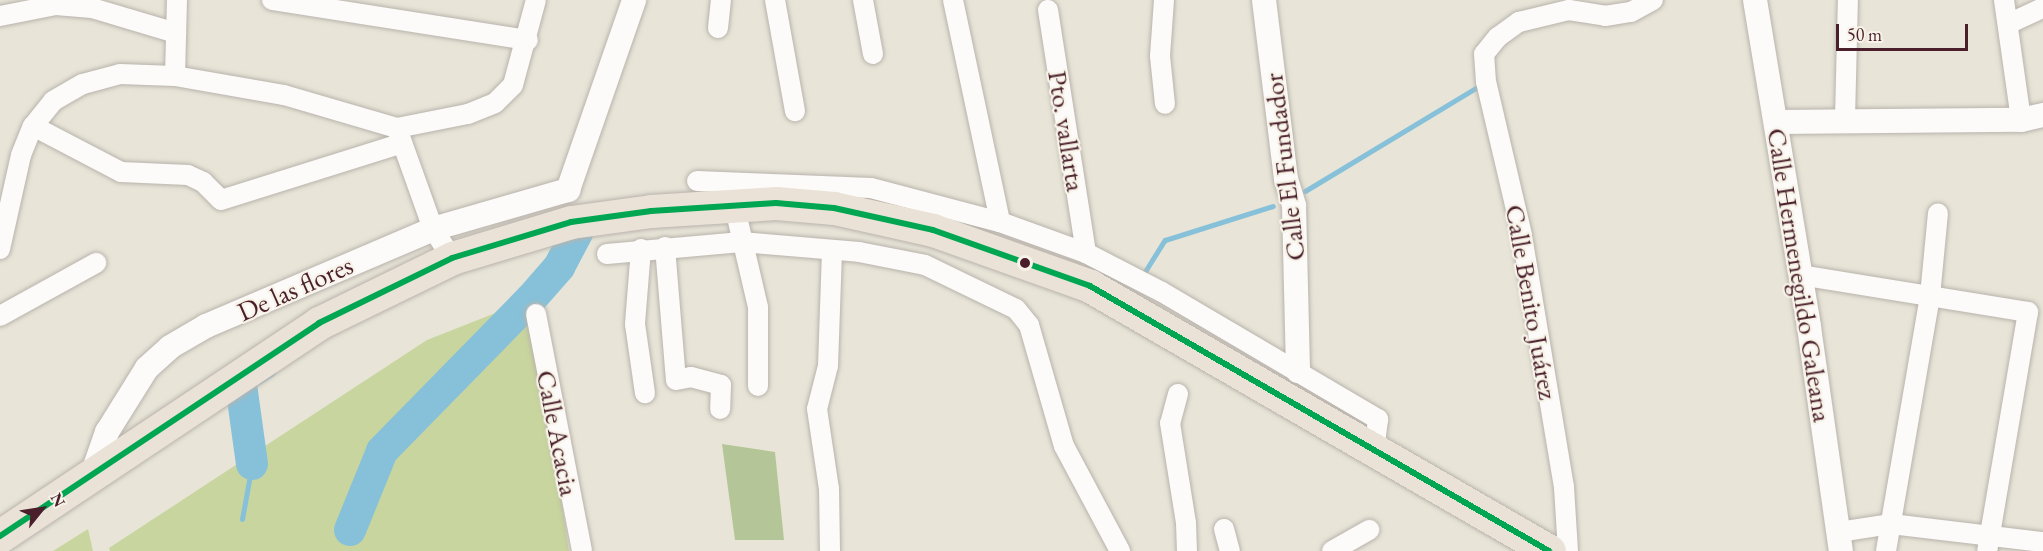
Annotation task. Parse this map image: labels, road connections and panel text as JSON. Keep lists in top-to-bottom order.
{
  "streets": {
    "street": [
      "Pto. vallarta",
      "Calle El Fundador",
      "Calle Hermenegildo Galeana",
      "De las flores",
      "Calle Benito Juárez",
      "Calle Acacia"
    ]
  },
  "scale_bar": "50 m",
  "north": "top right"
}
